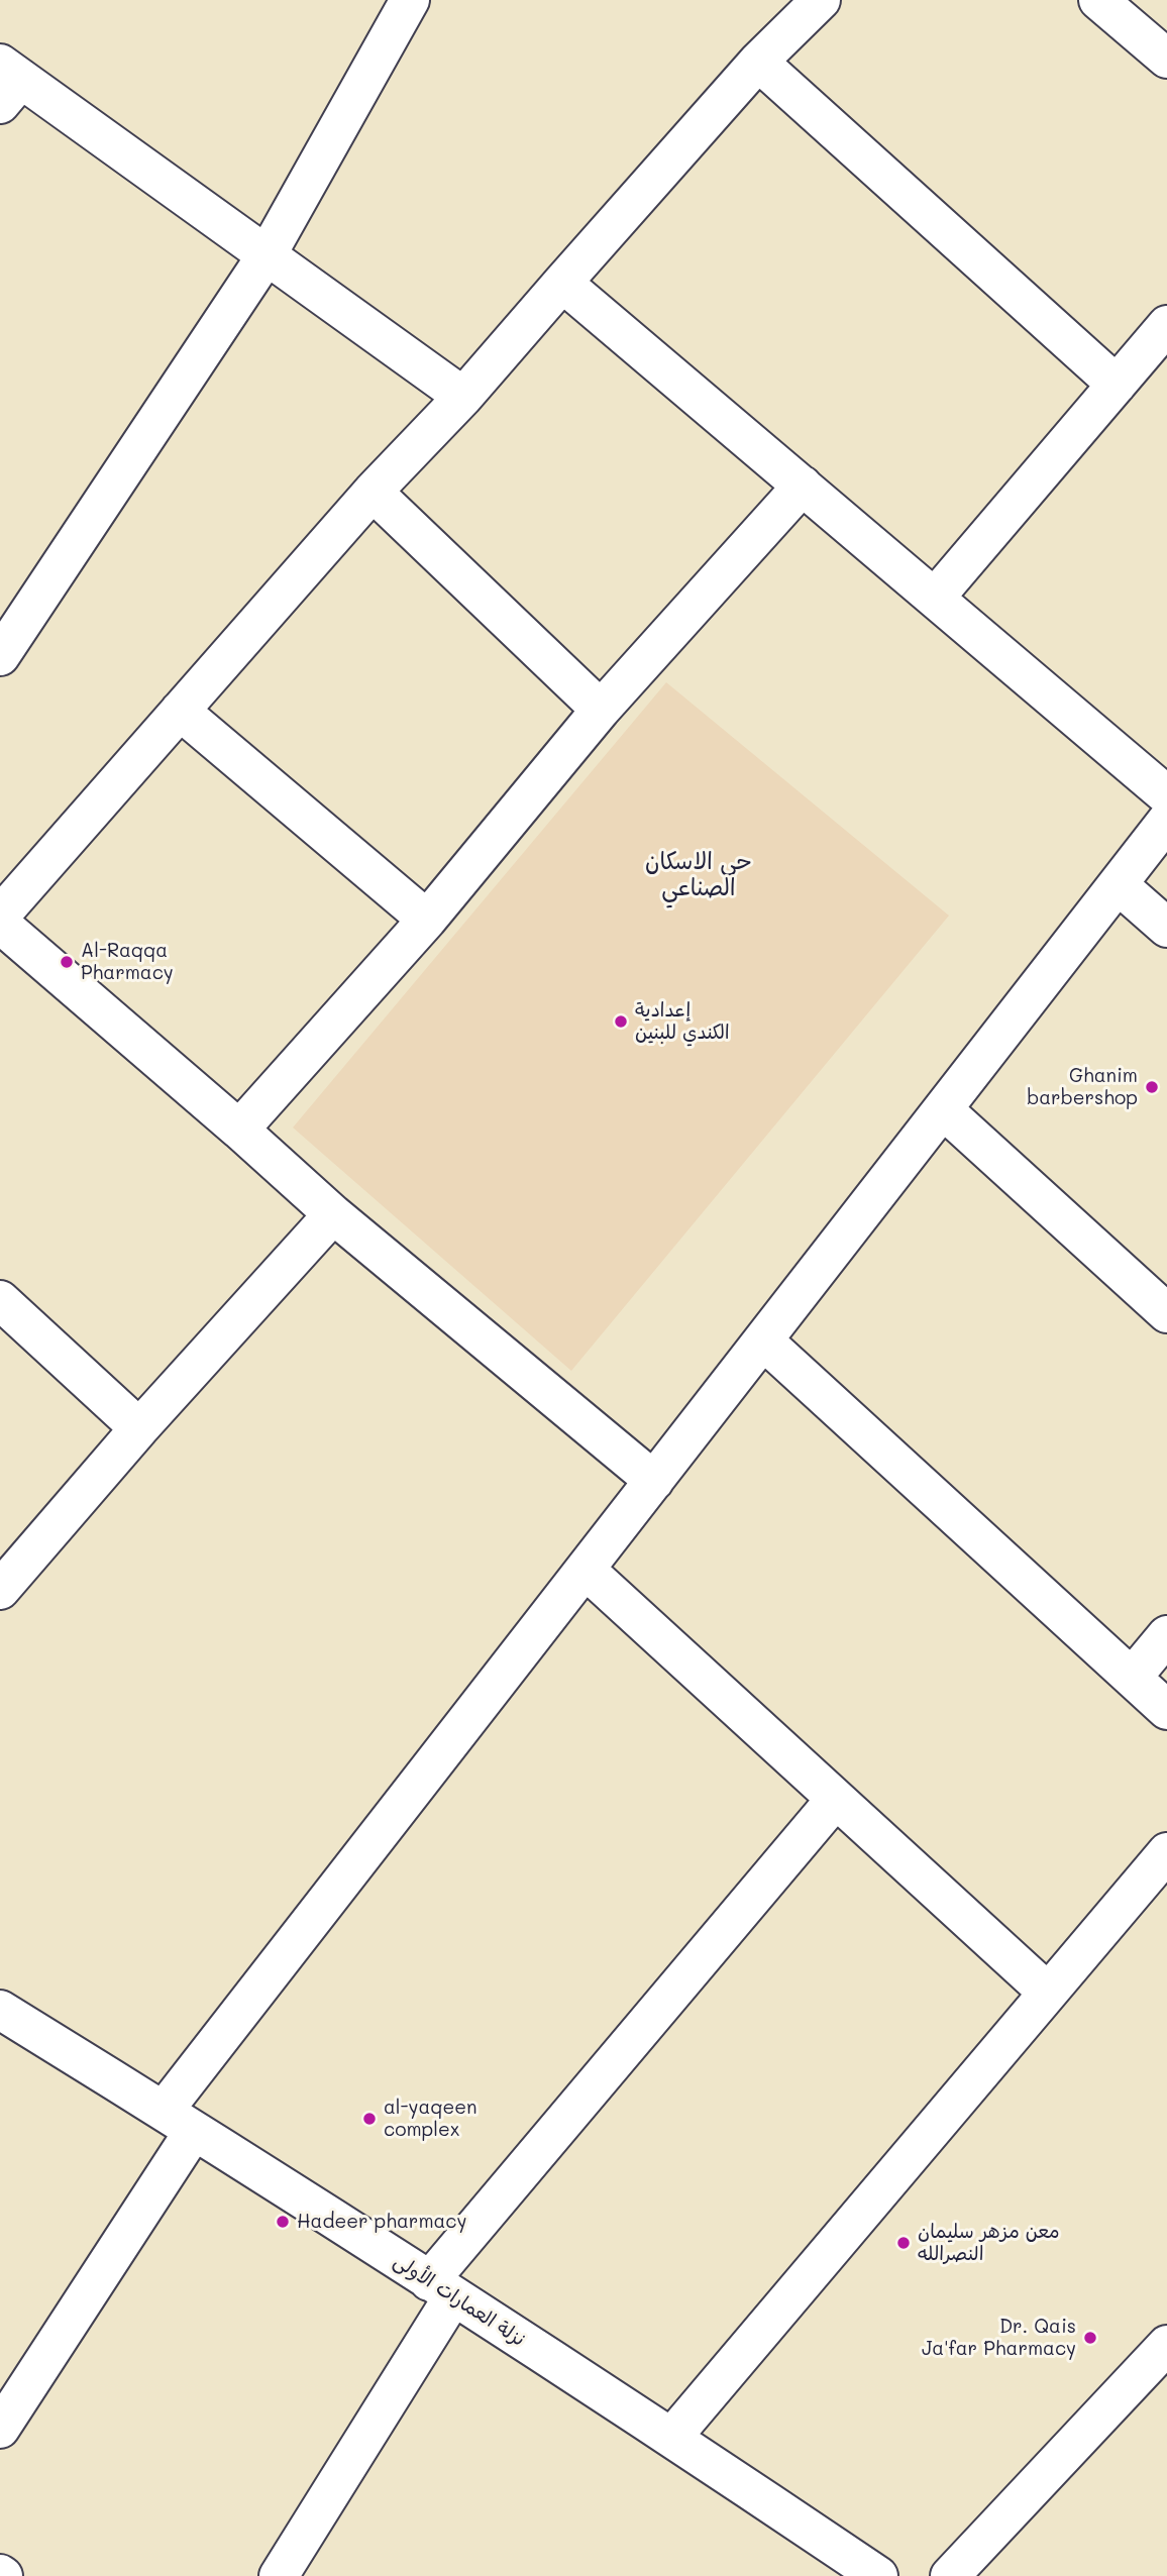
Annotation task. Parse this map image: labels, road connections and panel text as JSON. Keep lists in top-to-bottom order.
{
  "streets": {
    "street": ["نزلة العمارات الأولى"]
  },
  "districts": ["حي الاسكان الصناعي"],
  "places": [
    "Al-Raqqa Pharmacy",
    "إعدادية الكندي للبنين",
    "Ghanim barbershop",
    "al-yaqeen complex",
    "Hadeer pharmacy",
    "معن مزهر سليمان النصرالله",
    "Dr. Qais Ja'far Pharmacy"
  ]
}
